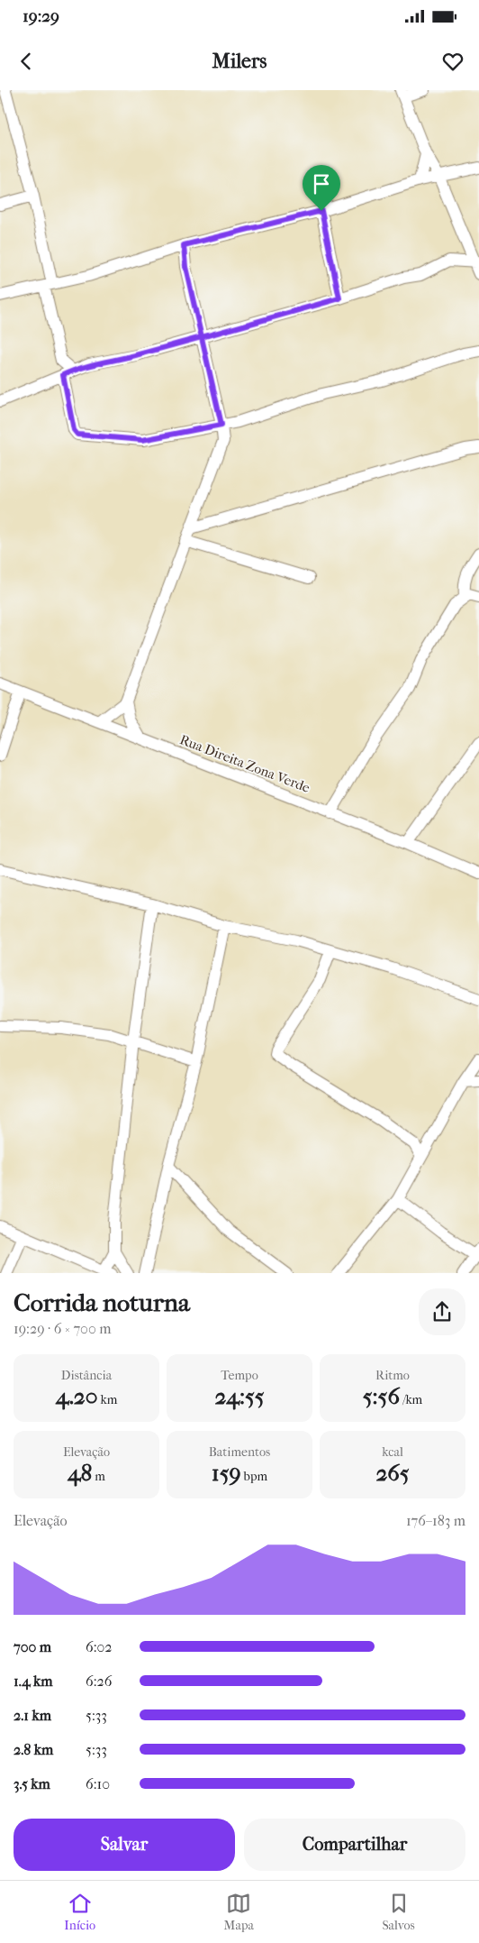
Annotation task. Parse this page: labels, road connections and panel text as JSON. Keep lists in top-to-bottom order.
{
  "streets": {
    "street": ["Rua Direita Zona Verde"]
  },
  "page": {
    "status": "19:29",
    "header": "Milers",
    "heading": ["Corrida noturna", "19:29 · 6 × 700 m"],
    "stats": [
      ["Distância", "4.20 km"],
      ["Tempo", "24:55"],
      ["Ritmo", "5:56 /km"],
      ["Elevação", "48 m"],
      ["Batimentos", "159 bpm"],
      ["kcal", "265"]
    ],
    "chart": ["Elevação", "176–183 m"],
    "list": [
      {
        "name": "700 m",
        "note": "6:02"
      },
      {
        "name": "1.4 km",
        "note": "6:26"
      },
      {
        "name": "2.1 km",
        "note": "5:33"
      },
      {
        "name": "2.8 km",
        "note": "5:33"
      },
      {
        "name": "3.5 km",
        "note": "6:10"
      }
    ],
    "buttons": ["Salvar", "Compartilhar"],
    "tabs": ["Início", "Mapa", "Salvos"]
  }
}
